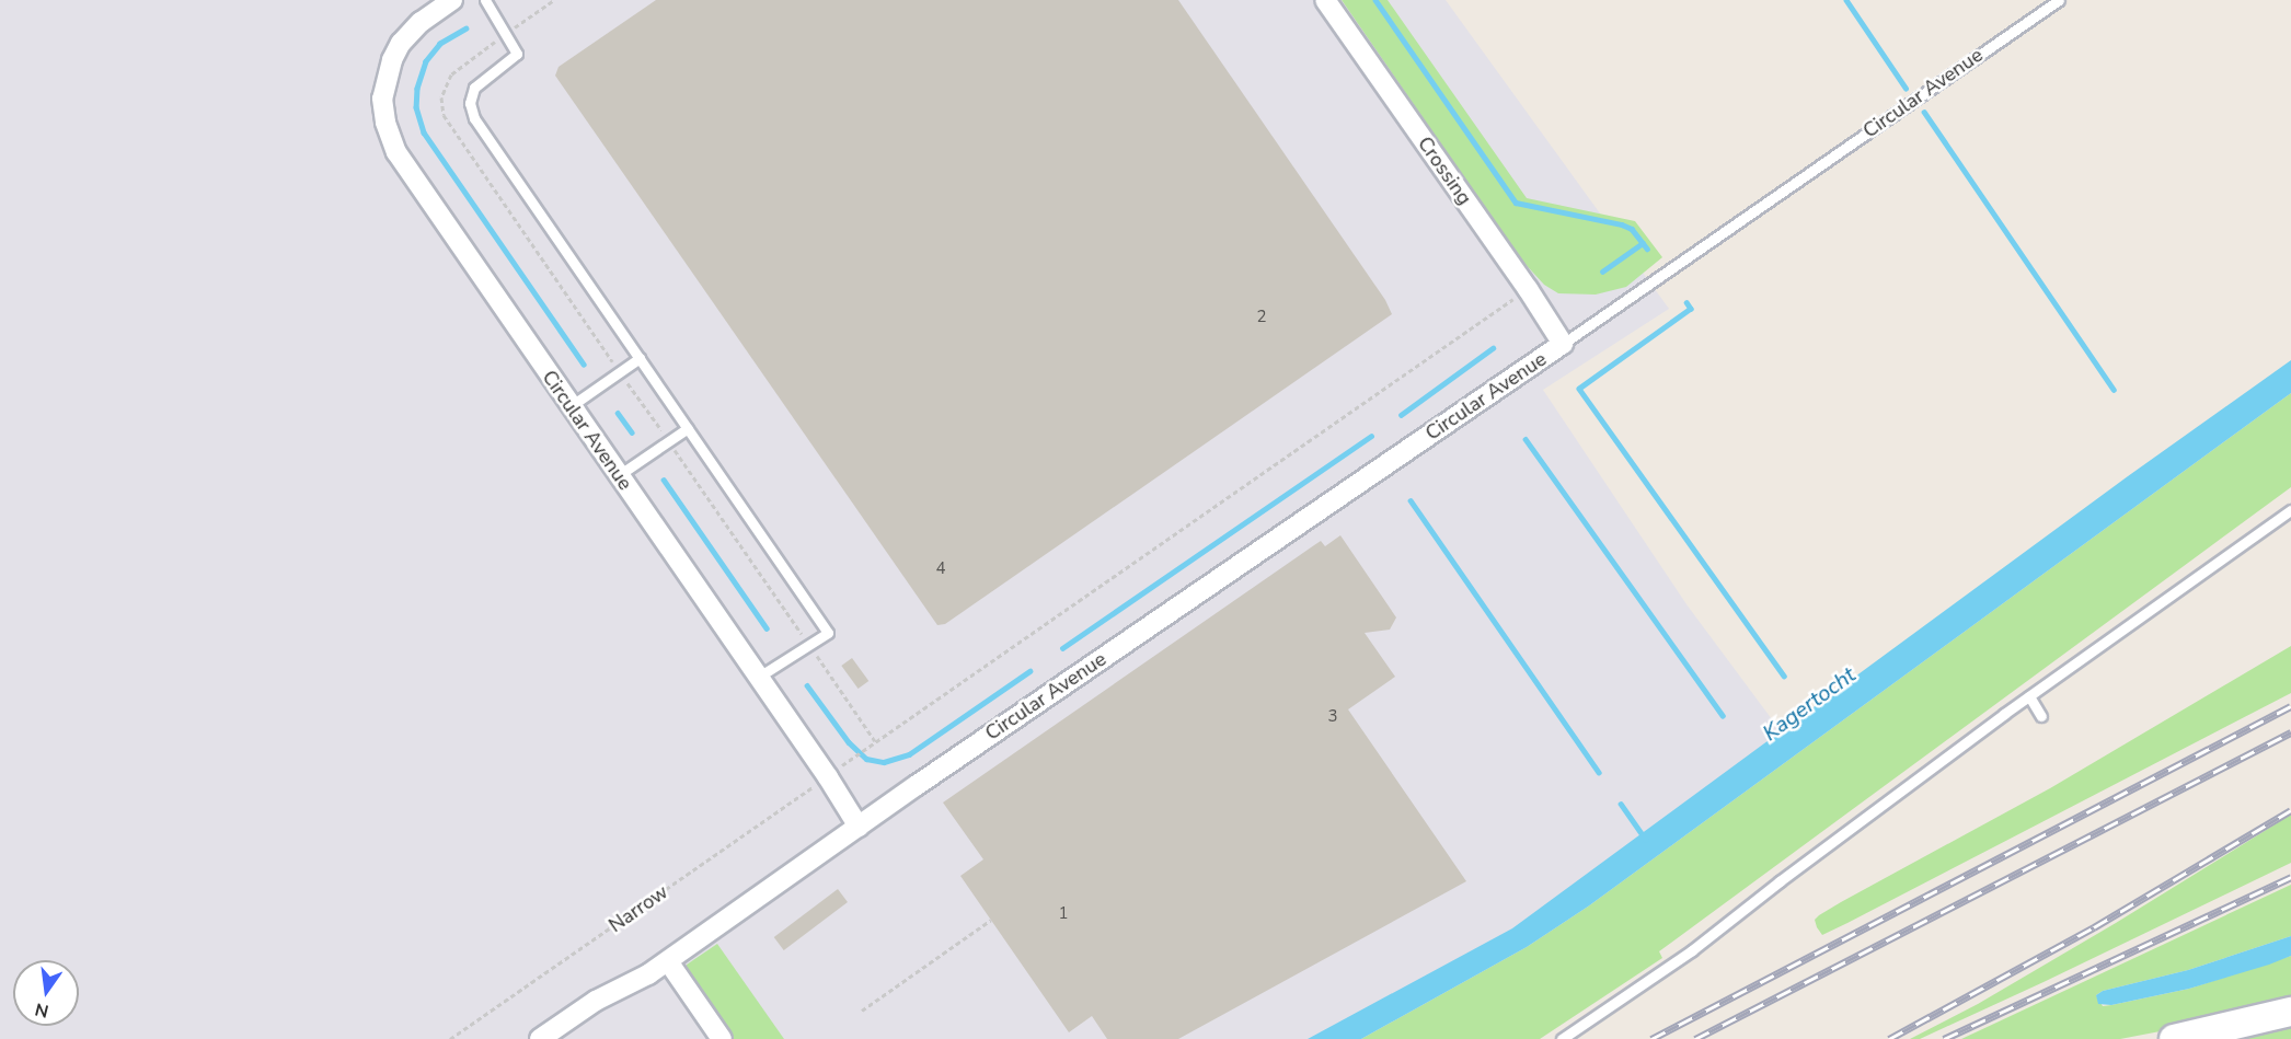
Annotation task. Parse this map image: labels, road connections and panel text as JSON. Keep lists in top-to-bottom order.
{
  "streets": {
    "street": ["Circular Avenue", "Crossing"],
    "path": ["Narrow"]
  },
  "crossings": [
    ["Circular Avenue", "Crossing"],
    ["Circular Avenue", "Narrow"],
    ["Crossing", "Narrow"]
  ],
  "water": ["Kagertocht"],
  "house_numbers": [
    "2",
    "4",
    "3",
    "1"
  ],
  "north": "bottom"
}
